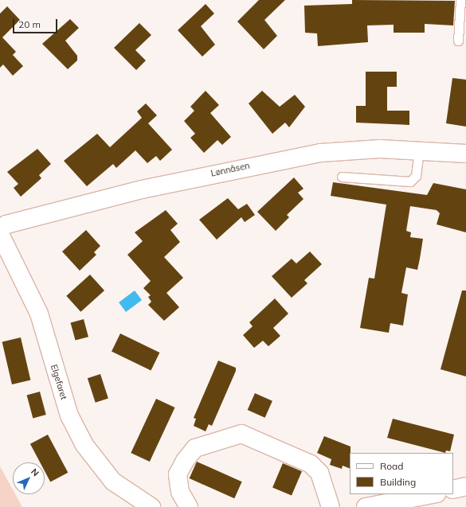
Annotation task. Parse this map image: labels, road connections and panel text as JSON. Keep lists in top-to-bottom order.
{
  "streets": {
    "street": ["Lønnåsen", "Elgefaret"]
  },
  "legend": ["Road", "Building"],
  "scale_bar": "20 m",
  "north": "top right"
}
